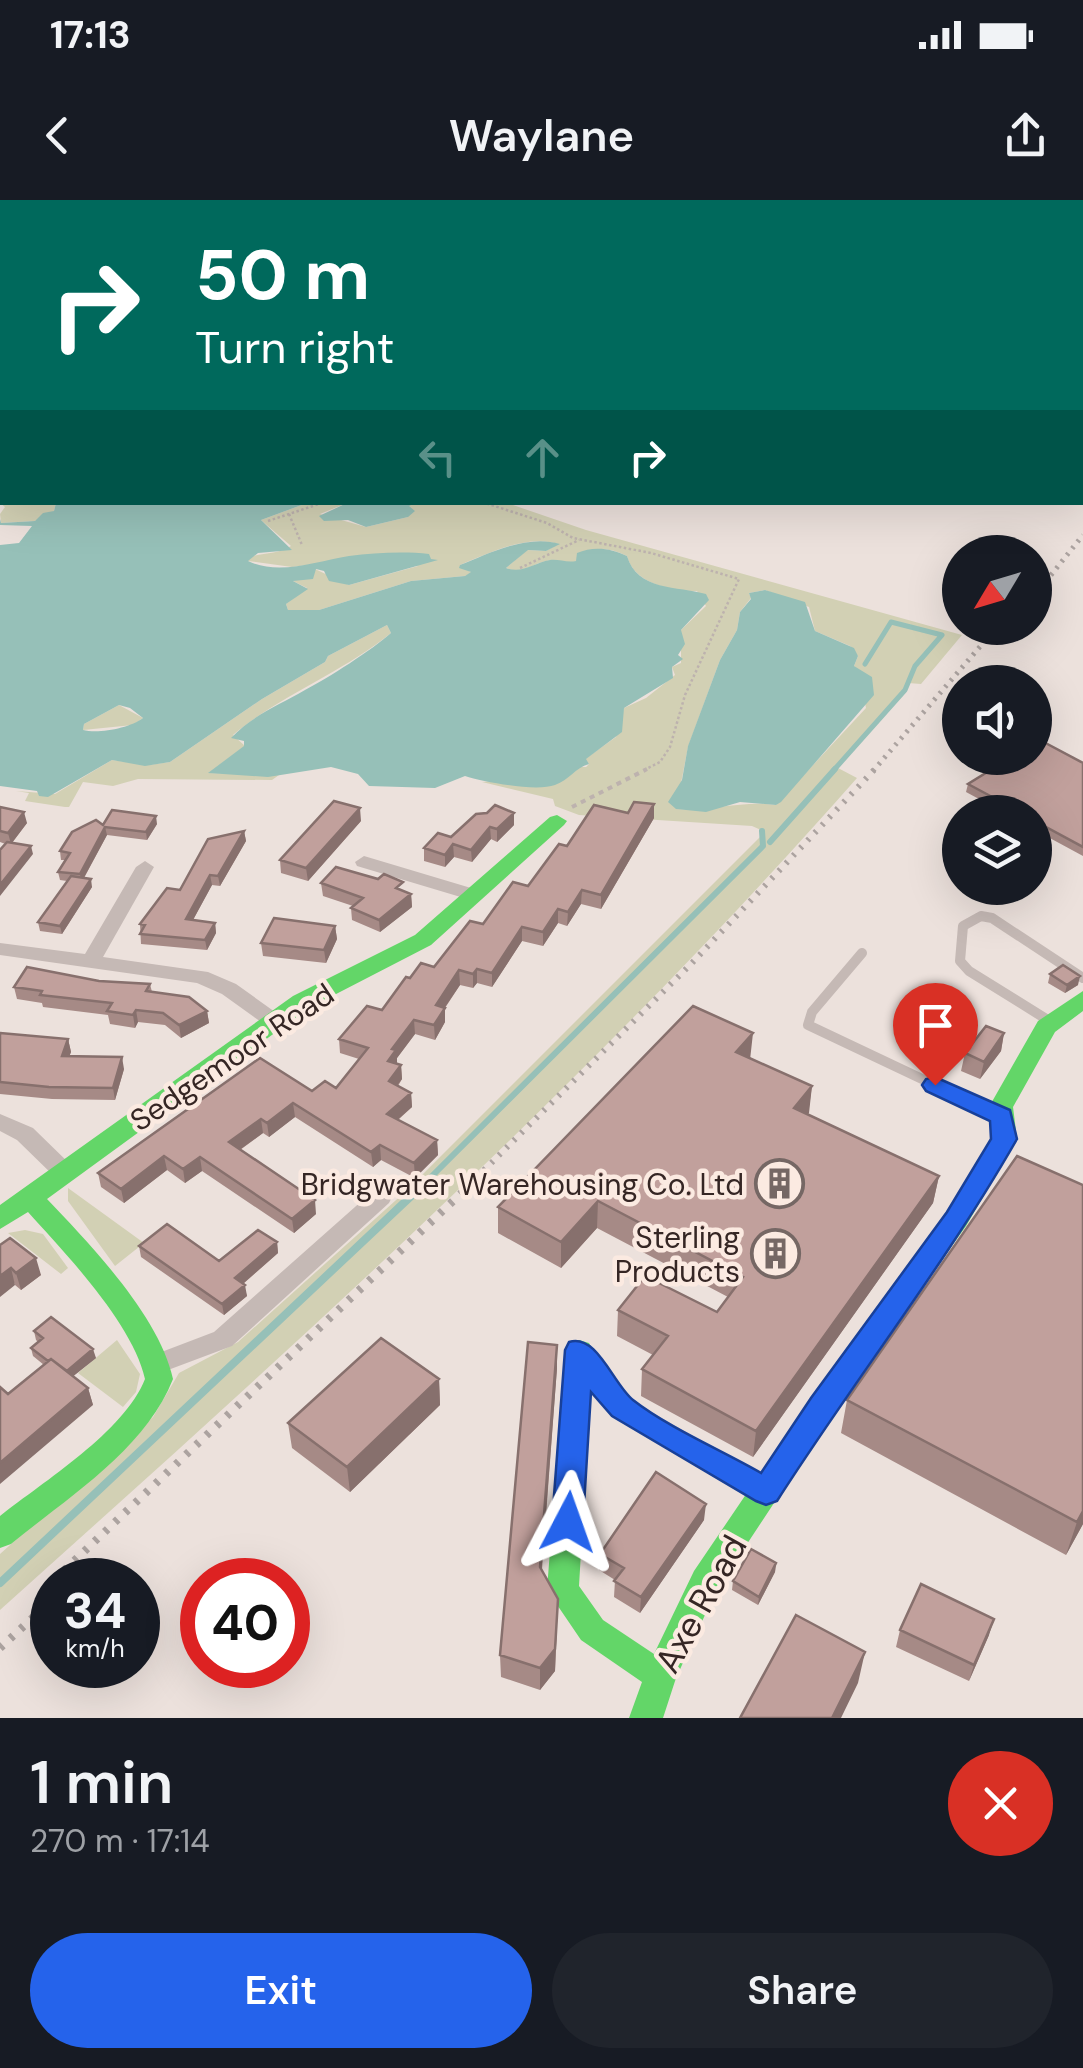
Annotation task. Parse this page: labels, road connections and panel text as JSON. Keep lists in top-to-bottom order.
{
  "streets": {
    "street": ["Sedgemoor Road", "Axe Road"]
  },
  "places": {
    "building": ["Bridgwater Warehousing Co. Ltd", "Sterling Products"]
  },
  "north": "bottom left",
  "page": {
    "status": "17:13",
    "header": "Waylane",
    "turn": ["50 m", "Turn right"],
    "speed": "34 km/h",
    "limit": "40",
    "heading": ["1 min", "270 m · 17:14"],
    "buttons": ["Exit", "Share"]
  }
}
